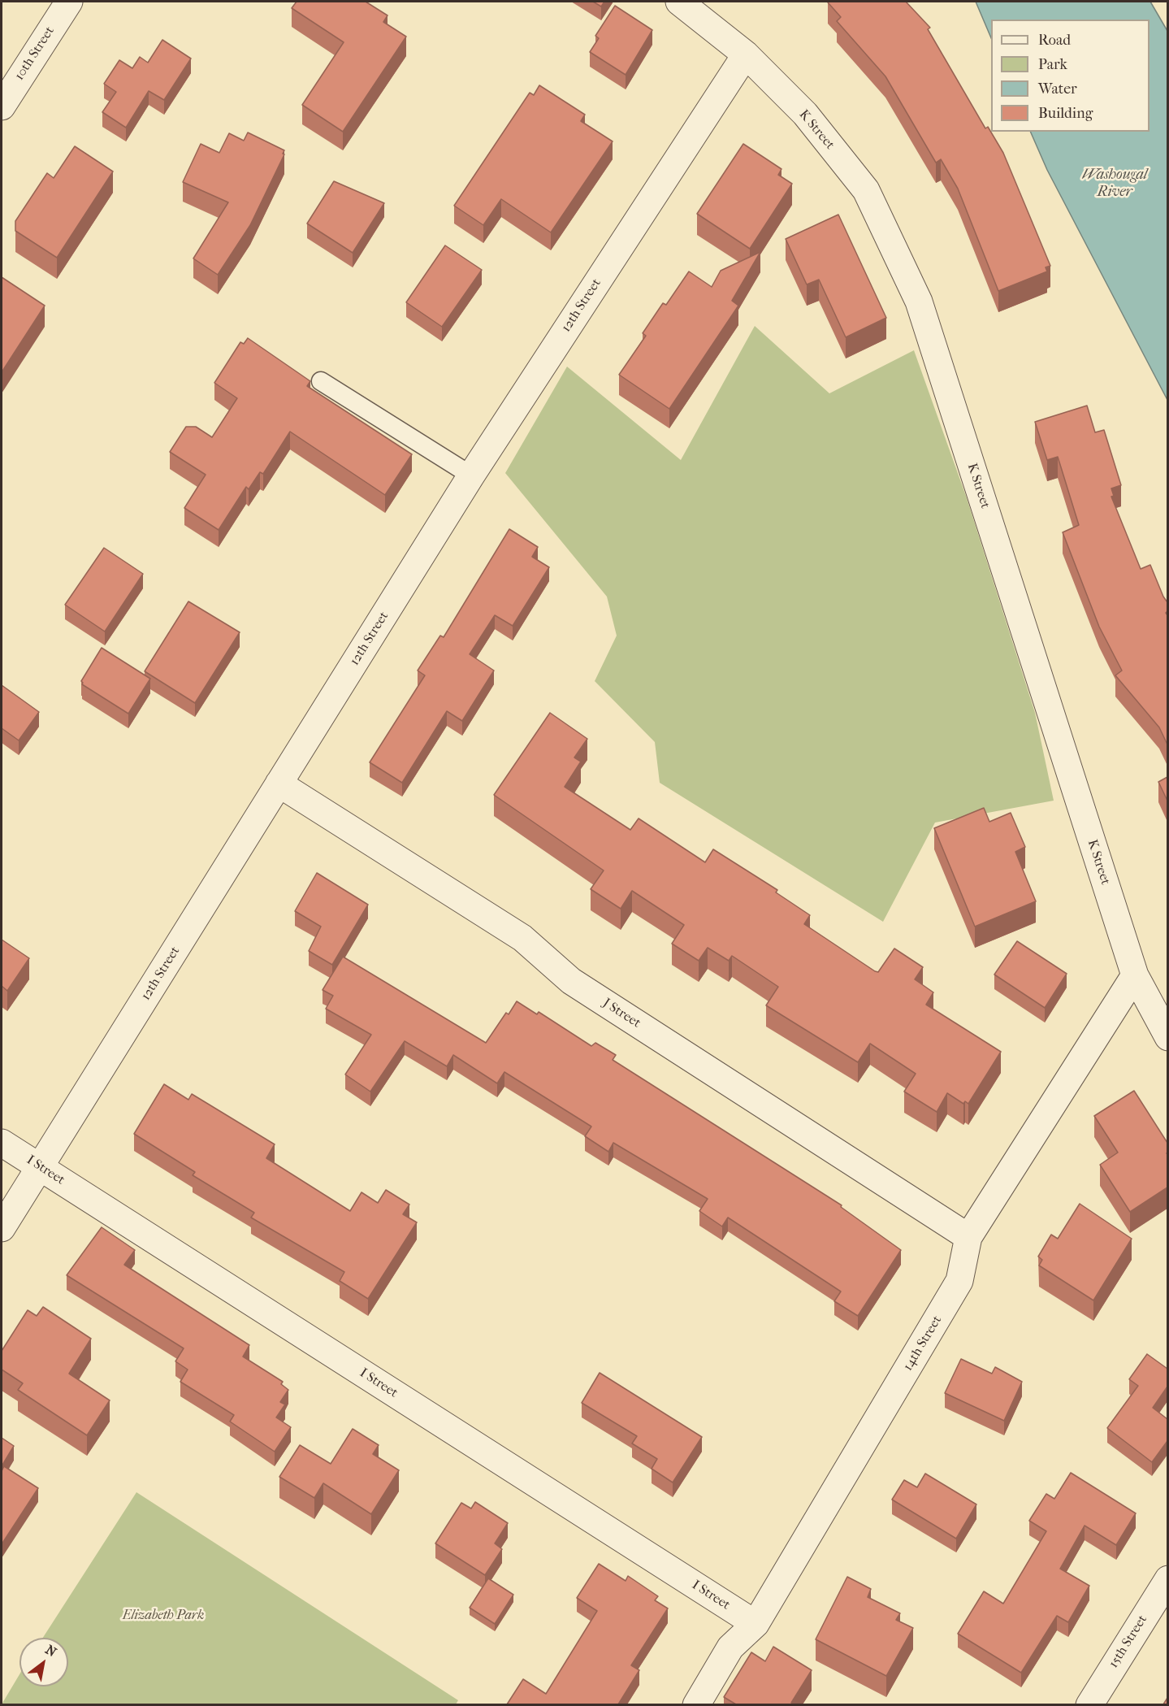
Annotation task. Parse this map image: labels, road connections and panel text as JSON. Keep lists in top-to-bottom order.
{
  "streets": {
    "street": [
      "10th Street",
      "K Street",
      "12th Street",
      "J Street",
      "I Street",
      "14th Street",
      "15th Street"
    ]
  },
  "crossings": [
    ["K Street", "12th Street"],
    ["K Street", "14th Street"],
    ["12th Street", "J Street"],
    ["12th Street", "I Street"],
    ["J Street", "14th Street"],
    ["I Street", "14th Street"]
  ],
  "water": ["Washougal River"],
  "parks": ["Elizabeth Park"],
  "legend": [
    "Road",
    "Park",
    "Water",
    "Building"
  ],
  "north": "top right"
}
